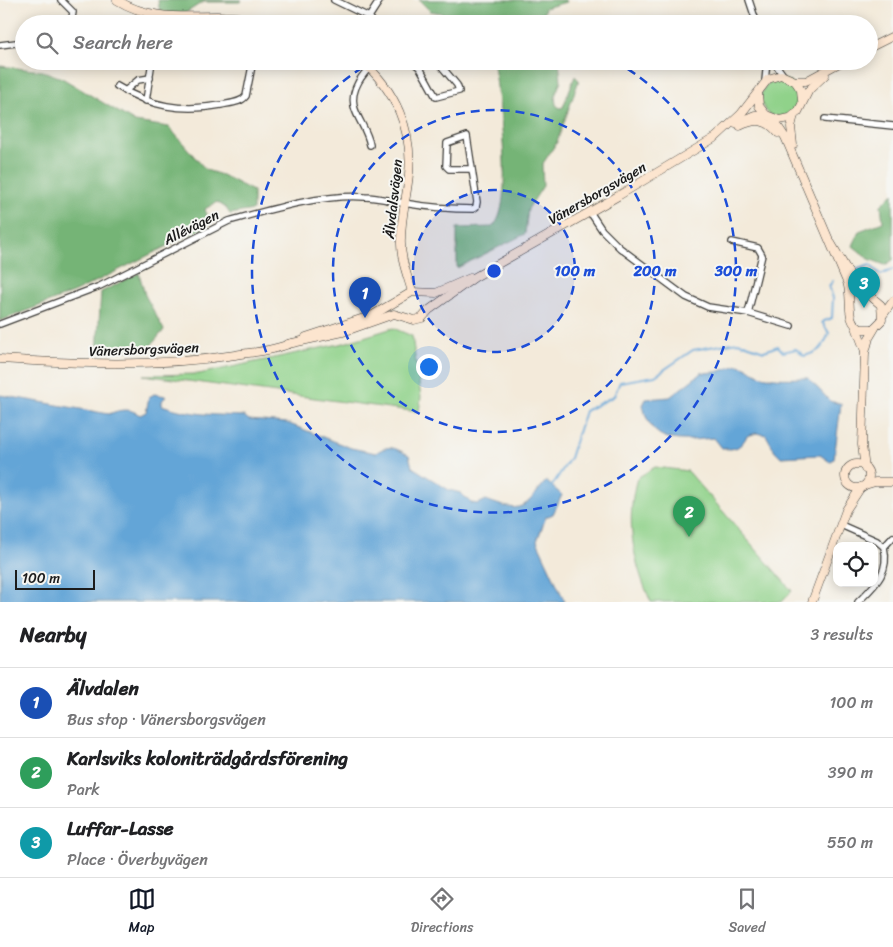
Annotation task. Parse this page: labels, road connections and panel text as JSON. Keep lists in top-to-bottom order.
{
  "streets": {
    "main road": ["Vänersborgsvägen", "Älvdalsvägen"],
    "street": ["Allévägen"]
  },
  "crossings": [
    ["Vänersborgsvägen", "Älvdalsvägen"],
    ["Älvdalsvägen", "Allévägen"]
  ],
  "scale_bar": "100 m",
  "page": {
    "search": "Search here",
    "pins": ["3", "1", "2"],
    "scale": "100 m",
    "heading": ["Nearby", "3 results"],
    "list": [
      {
        "mark": "1",
        "name": "Älvdalen",
        "note": "Bus stop · Vänersborgsvägen",
        "value": "100 m"
      },
      {
        "mark": "2",
        "name": "Karlsviks koloniträdgårdsförening",
        "note": "Park",
        "value": "390 m"
      },
      {
        "mark": "3",
        "name": "Luffar-Lasse",
        "note": "Place · Överbyvägen",
        "value": "550 m"
      }
    ],
    "nav": ["Map", "Directions", "Saved"]
  },
  "rings": ["100 m", "200 m", "300 m"]
}
